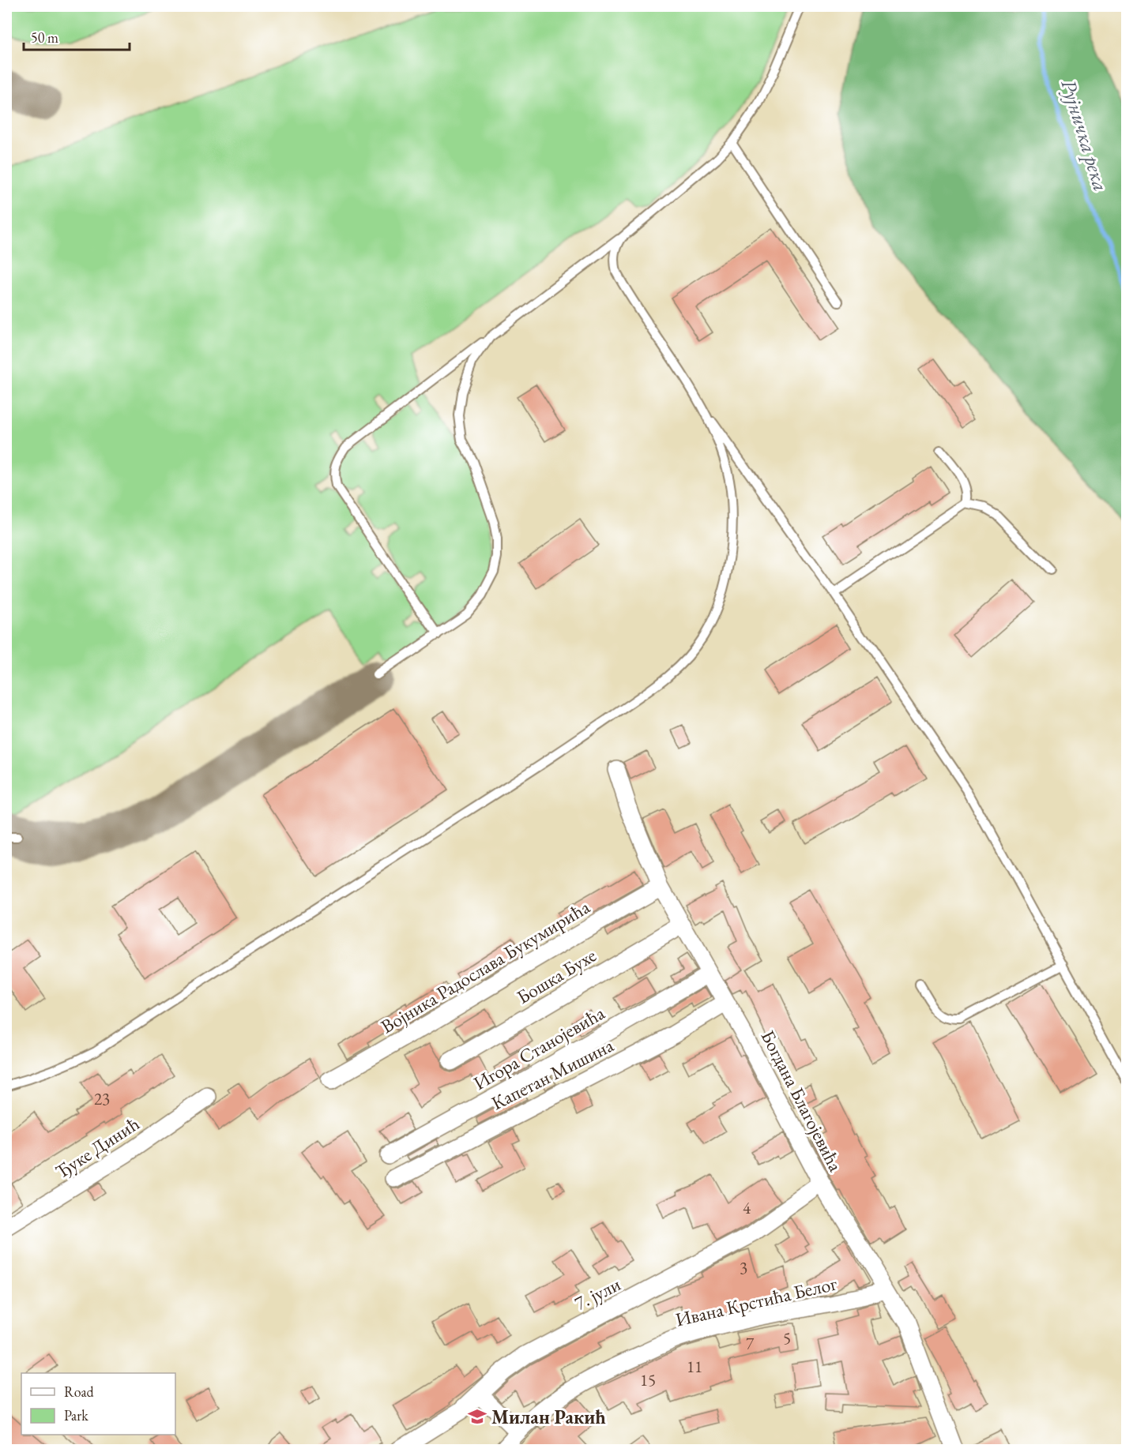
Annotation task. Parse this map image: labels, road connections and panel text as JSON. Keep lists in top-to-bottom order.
{
  "streets": {
    "street": [
      "Војника Радослава Букумирића",
      "Бошка Бухе",
      "Игора Станојевића",
      "Капетан Мишина",
      "Богдана Благојевића",
      "Ђуке Динић",
      "7. јули",
      "Ивана Крстића Белог"
    ]
  },
  "crossings": [
    ["Војника Радослава Букумирића", "Богдана Благојевића"],
    ["Бошка Бухе", "Богдана Благојевића"],
    ["Игора Станојевића", "Богдана Благојевића"],
    ["Капетан Мишина", "Богдана Благојевића"],
    ["Богдана Благојевића", "7. јули"],
    ["Богдана Благојевића", "Ивана Крстића Белог"]
  ],
  "water": ["Рујничка река"],
  "places": {
    "school or university": ["Милан Ракић"]
  },
  "house_numbers": [
    "23",
    "4",
    "3",
    "5",
    "7",
    "11",
    "15"
  ],
  "legend": ["Road", "Park"],
  "scale_bar": "50 m"
}
